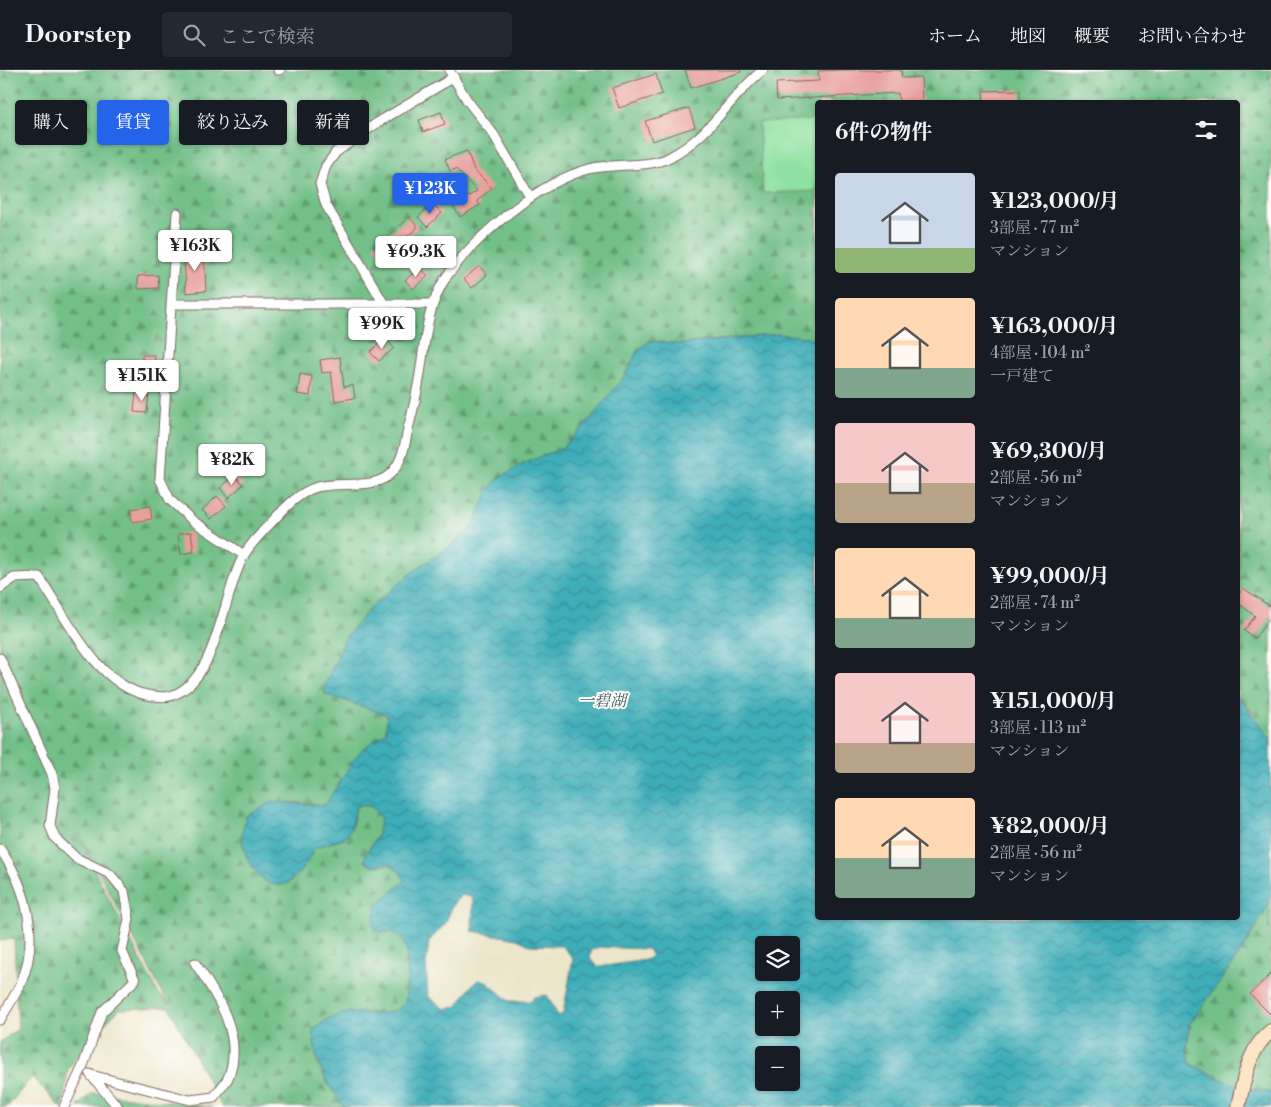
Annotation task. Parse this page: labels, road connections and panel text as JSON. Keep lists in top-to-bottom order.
{
  "water": ["一碧湖"],
  "page": {
    "header": "Doorstep",
    "search": "ここで検索",
    "nav": [
      "ホーム",
      "地図",
      "概要",
      "お問い合わせ"
    ],
    "chip": [
      "購入",
      "賃貸",
      "絞り込み",
      "新着"
    ],
    "heading": "6件の物件",
    "list": [
      {
        "name": "¥123,000/月",
        "note": "3部屋 · 77 m² · マンション"
      },
      {
        "name": "¥163,000/月",
        "note": "4部屋 · 104 m² · 一戸建て"
      },
      {
        "name": "¥69,300/月",
        "note": "2部屋 · 56 m² · マンション"
      },
      {
        "name": "¥99,000/月",
        "note": "2部屋 · 74 m² · マンション"
      },
      {
        "name": "¥151,000/月",
        "note": "3部屋 · 113 m² · マンション"
      },
      {
        "name": "¥82,000/月",
        "note": "2部屋 · 56 m² · マンション"
      }
    ],
    "price": [
      "¥123K",
      "¥163K",
      "¥69.3K",
      "¥99K",
      "¥151K",
      "¥82K"
    ],
    "map_buttons": ["+", "−"]
  }
}
